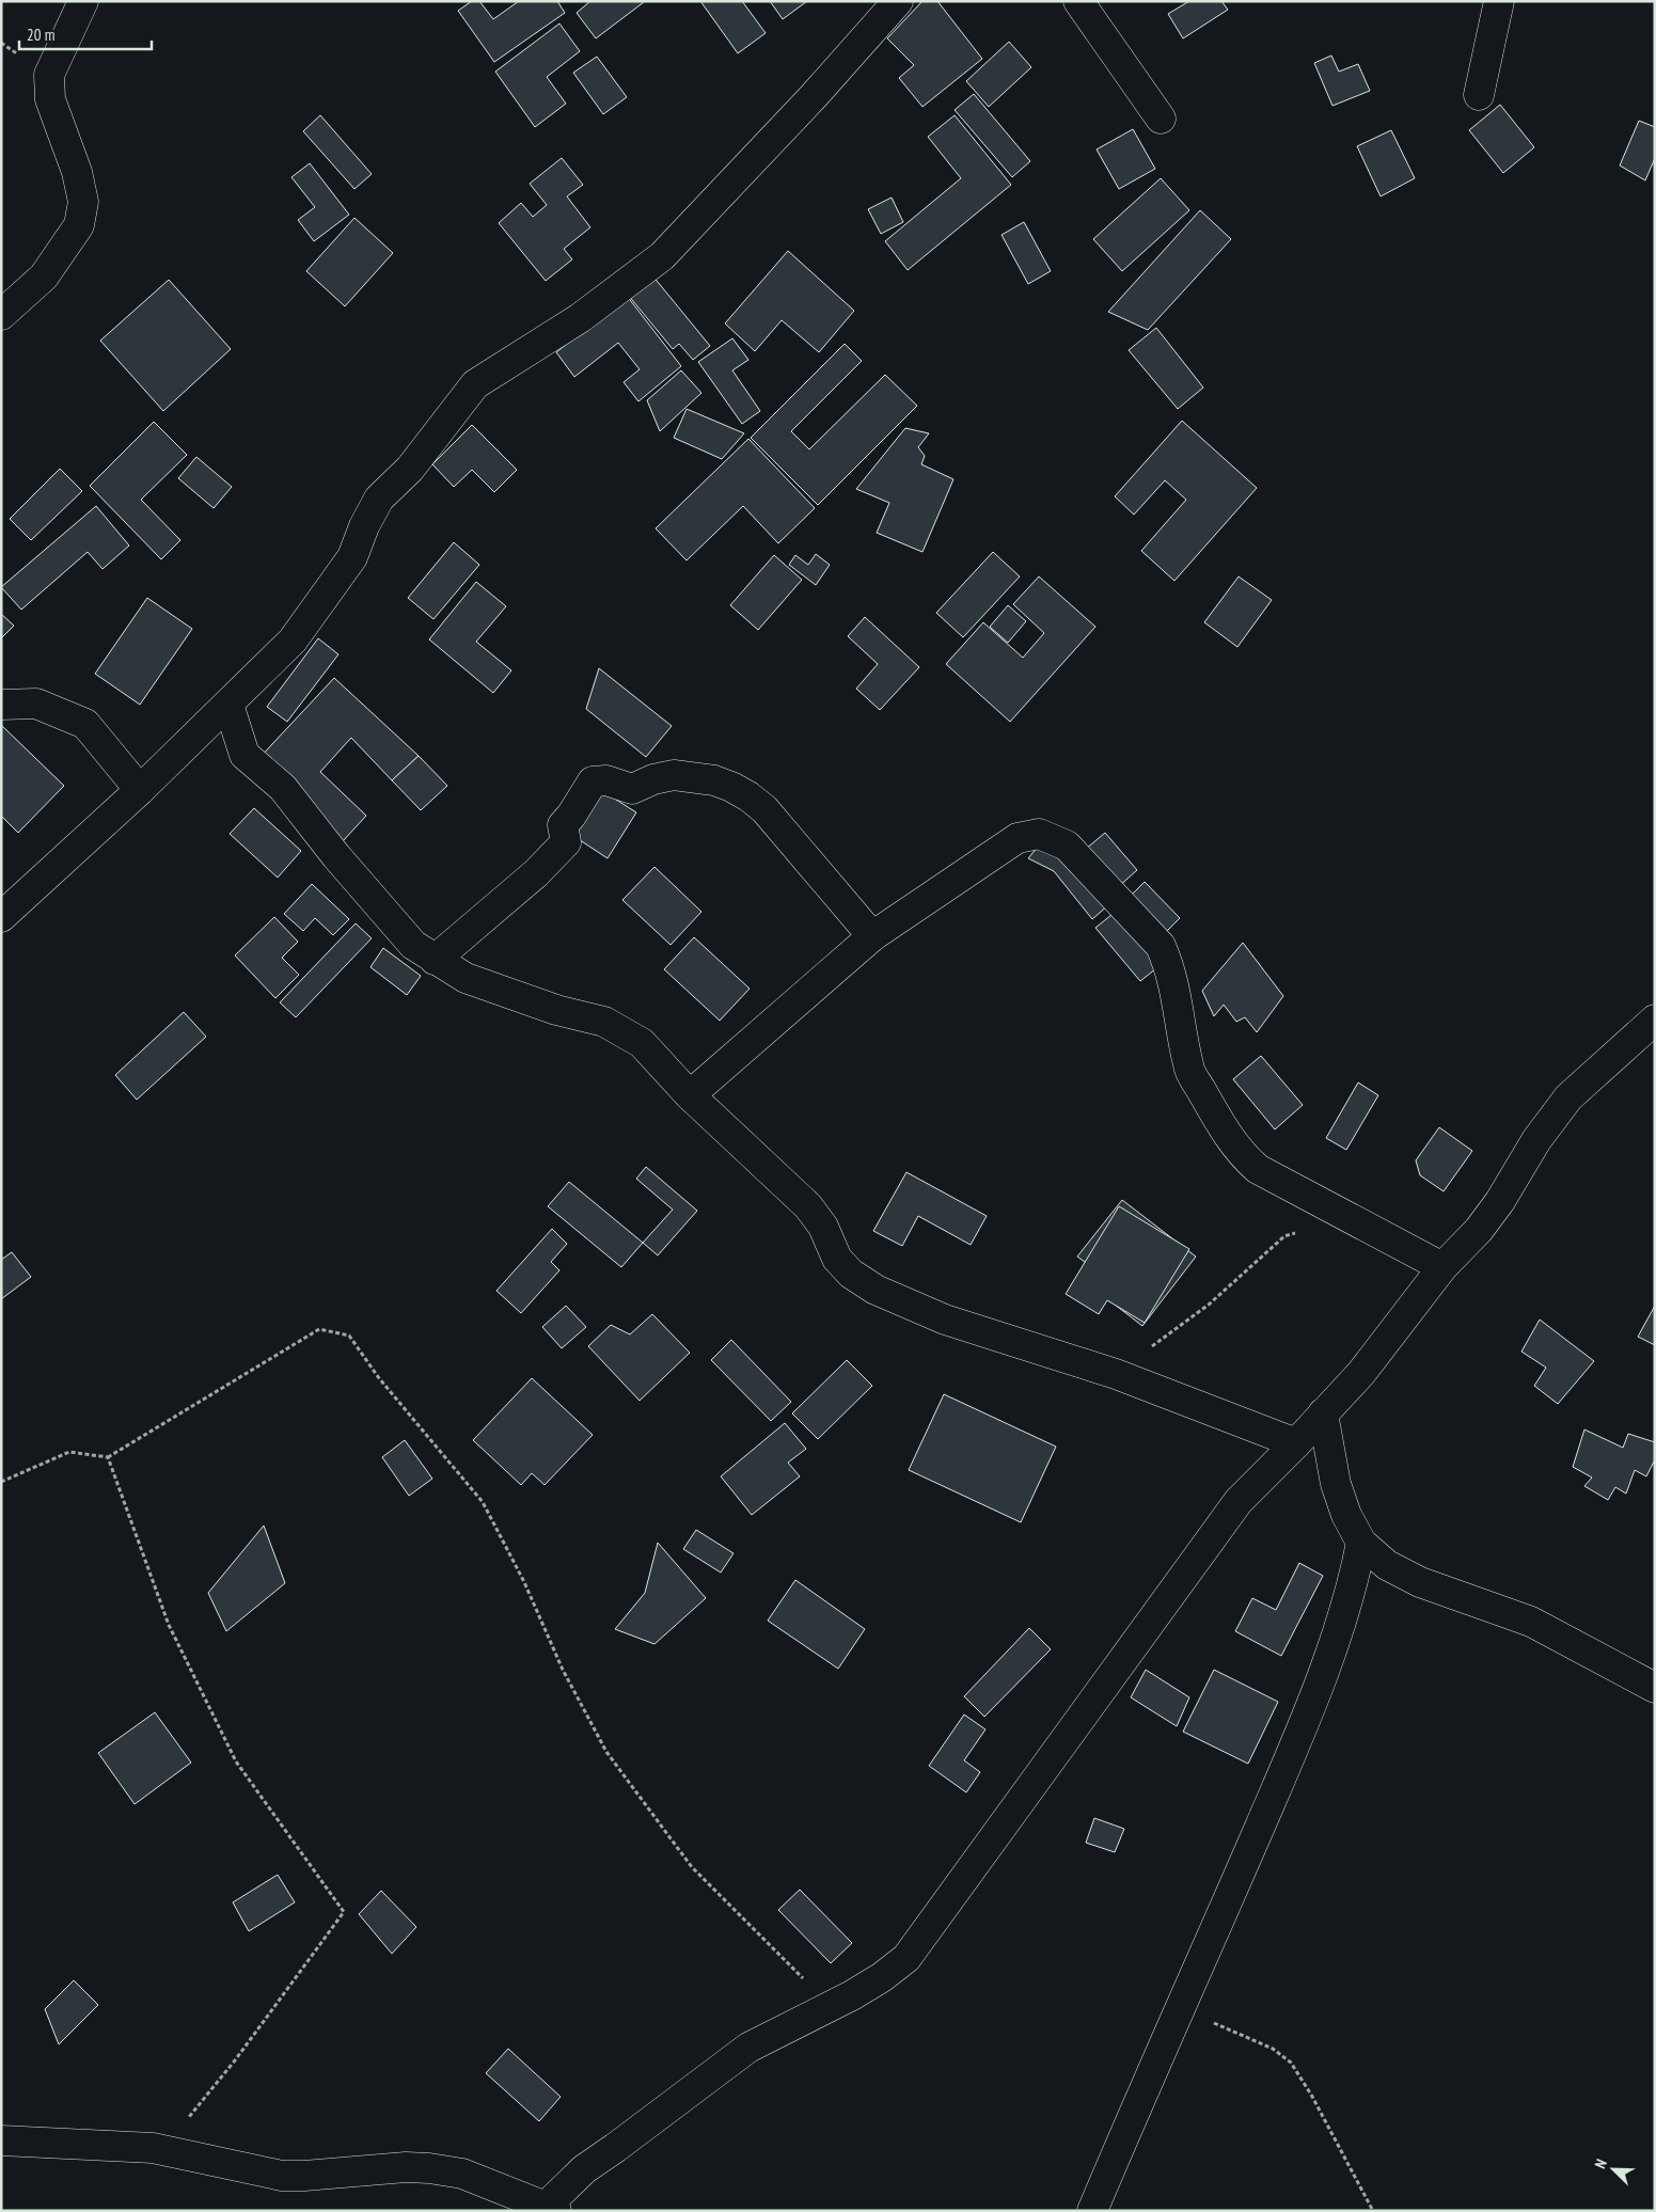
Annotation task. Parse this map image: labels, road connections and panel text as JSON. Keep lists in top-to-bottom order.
{
  "scale_bar": "20 m",
  "north": "top left"
}
